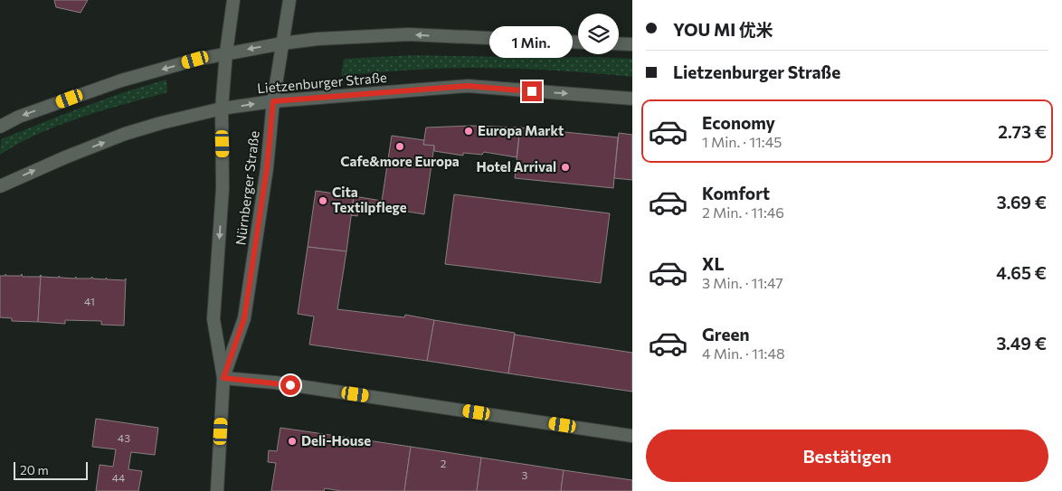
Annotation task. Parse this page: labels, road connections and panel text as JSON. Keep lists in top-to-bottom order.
{
  "streets": {
    "main road": ["Lietzenburger Straße", "Nürnberger Straße"]
  },
  "crossings": [
    ["Lietzenburger Straße", "Nürnberger Straße"]
  ],
  "places": [
    "Europa Markt",
    "Cafe&more Europa",
    "Hotel Arrival",
    "Cita Textilpflege",
    "Deli-House"
  ],
  "house_numbers": [
    "41",
    "43",
    "2",
    "3",
    "44"
  ],
  "scale_bar": "20 m",
  "page": {
    "banner": ["YOU MI 优米", "Lietzenburger Straße"],
    "bubble": "1 Min.",
    "list": [
      {
        "name": "Economy",
        "note": "1 Min. · 11:45",
        "value": "2.73 €"
      },
      {
        "name": "Komfort",
        "note": "2 Min. · 11:46",
        "value": "3.69 €"
      },
      {
        "name": "XL",
        "note": "3 Min. · 11:47",
        "value": "4.65 €"
      },
      {
        "name": "Green",
        "note": "4 Min. · 11:48",
        "value": "3.49 €"
      }
    ],
    "buttons": "Bestätigen",
    "scale": "20 m"
  }
}
